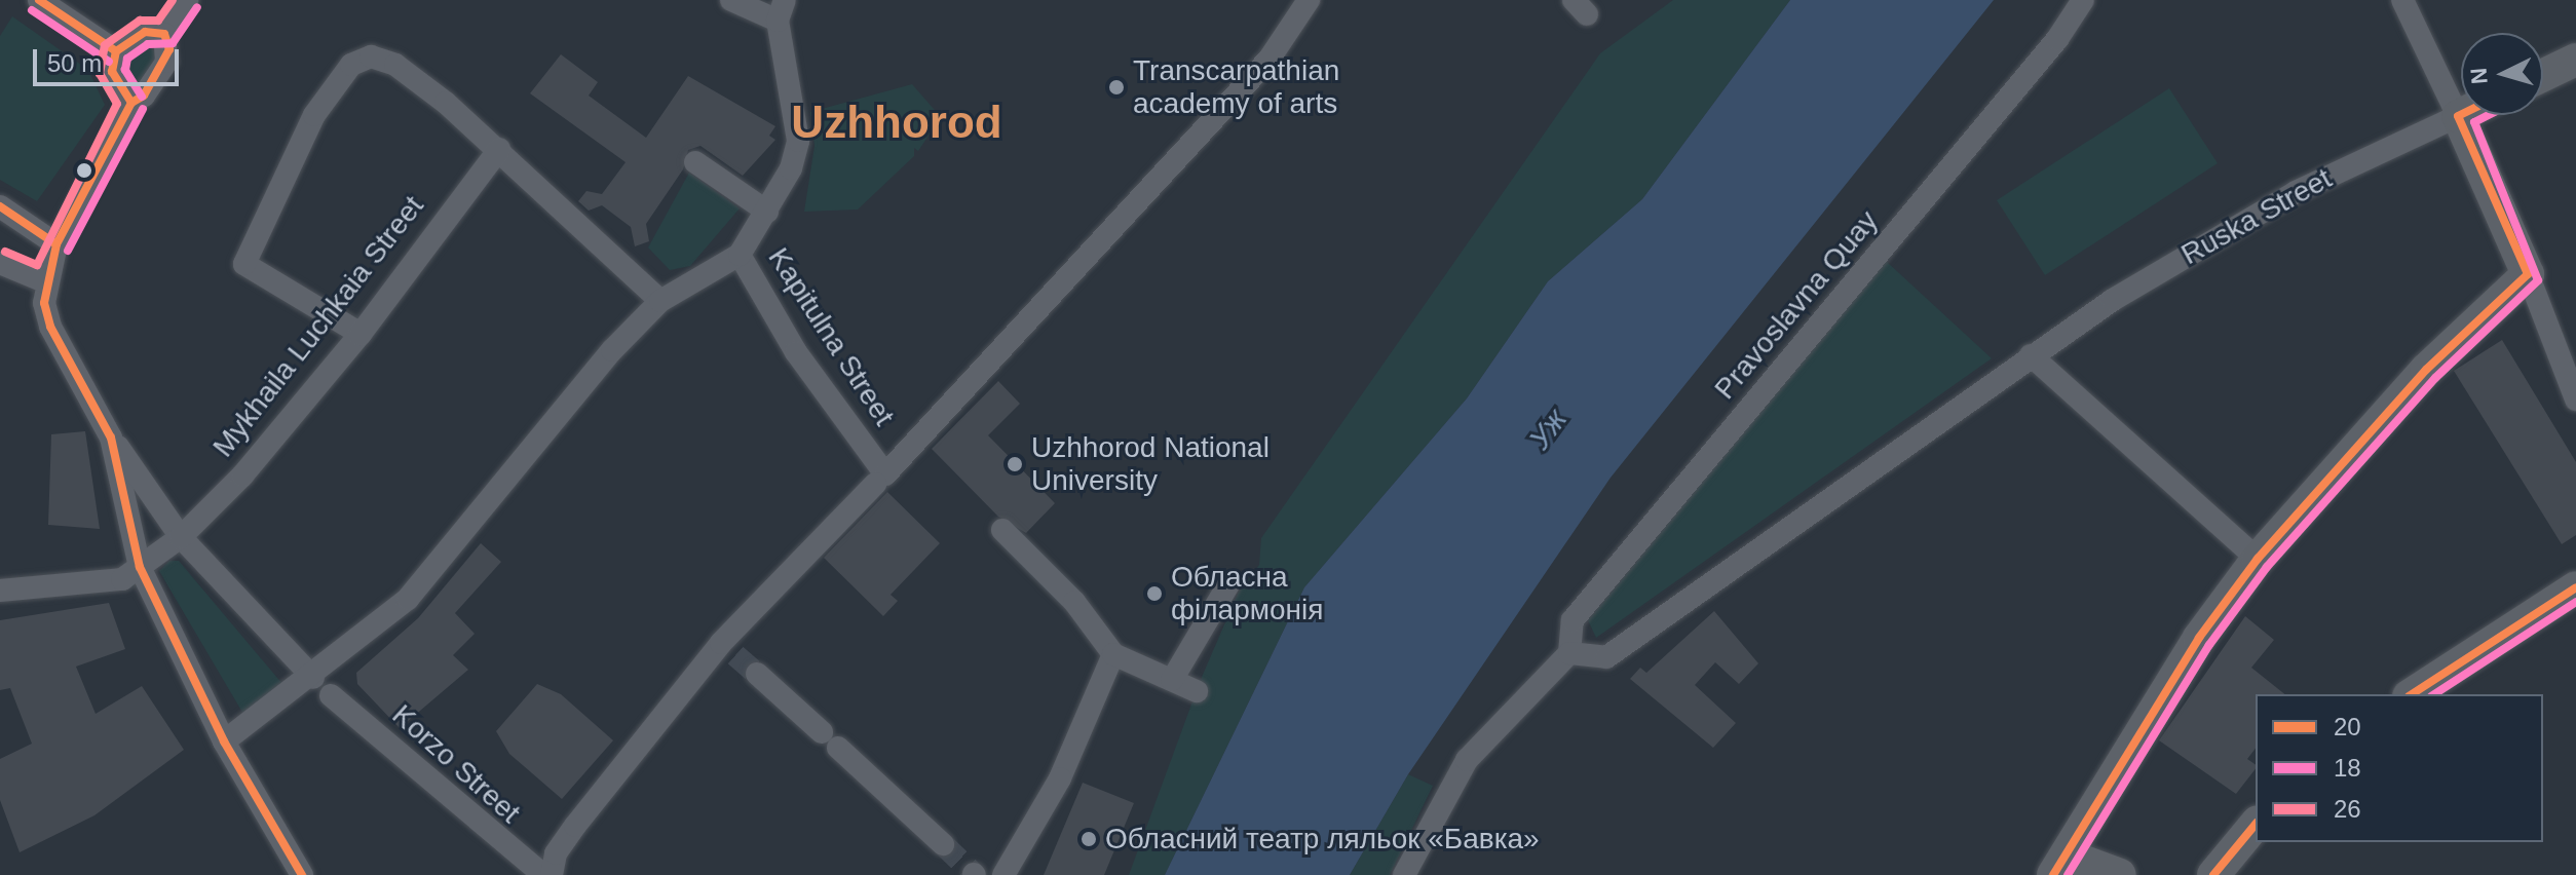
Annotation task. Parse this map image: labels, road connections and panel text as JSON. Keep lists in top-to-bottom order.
{
  "streets": {
    "main road": ["Ruska Street"],
    "street": [
      "Pravoslavna Quay",
      "Mykhaila Luchkaia Street",
      "Kapitulna Street",
      "Korzo Street"
    ]
  },
  "districts": ["Uzhhorod"],
  "water": ["Уж"],
  "places": [
    "Transcarpathian academy of arts",
    "Uzhhorod National University",
    "Обласна філармонія",
    "Обласний театр ляльок «Бавка»"
  ],
  "lines": ["transit line 20", "transit line 26", "transit line 18"],
  "legend": ["20", "18", "26"],
  "scale_bar": "50 m",
  "north": "left"
}
